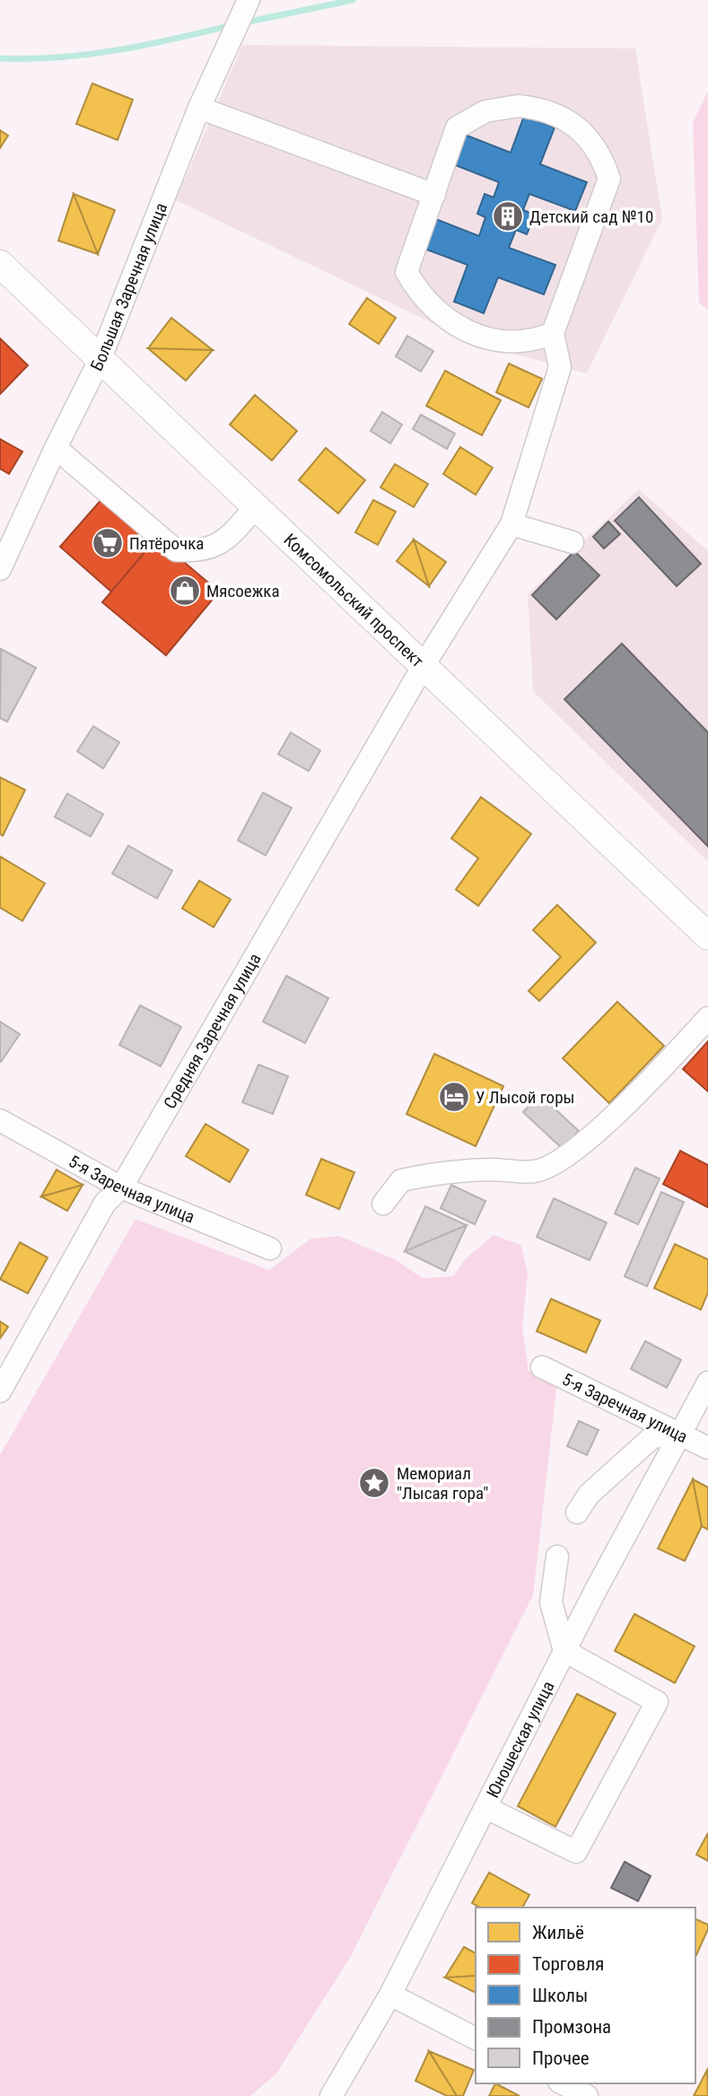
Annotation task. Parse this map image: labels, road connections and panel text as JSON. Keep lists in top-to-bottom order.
{
  "streets": {
    "main road": ["Комсомольский проспект"],
    "street": [
      "Большая Заречная улица",
      "Средняя Заречная улица",
      "5-я Заречная улица",
      "Юношеская улица"
    ]
  },
  "crossings": [
    ["Большая Заречная улица", "Комсомольский проспект"],
    ["Комсомольский проспект", "Средняя Заречная улица"],
    ["Средняя Заречная улица", "5-я Заречная улица"],
    ["5-я Заречная улица", "Юношеская улица"]
  ],
  "places": {
    "building": ["Детский сад №10"],
    "supermarket": ["Пятёрочка"],
    "shop": ["Мясоежка"],
    "hotel": ["У Лысой горы"],
    "place": ["Мемориал \"Лысая гора\""]
  },
  "legend": [
    "Жильё",
    "Торговля",
    "Школы",
    "Промзона",
    "Прочее"
  ]
}
